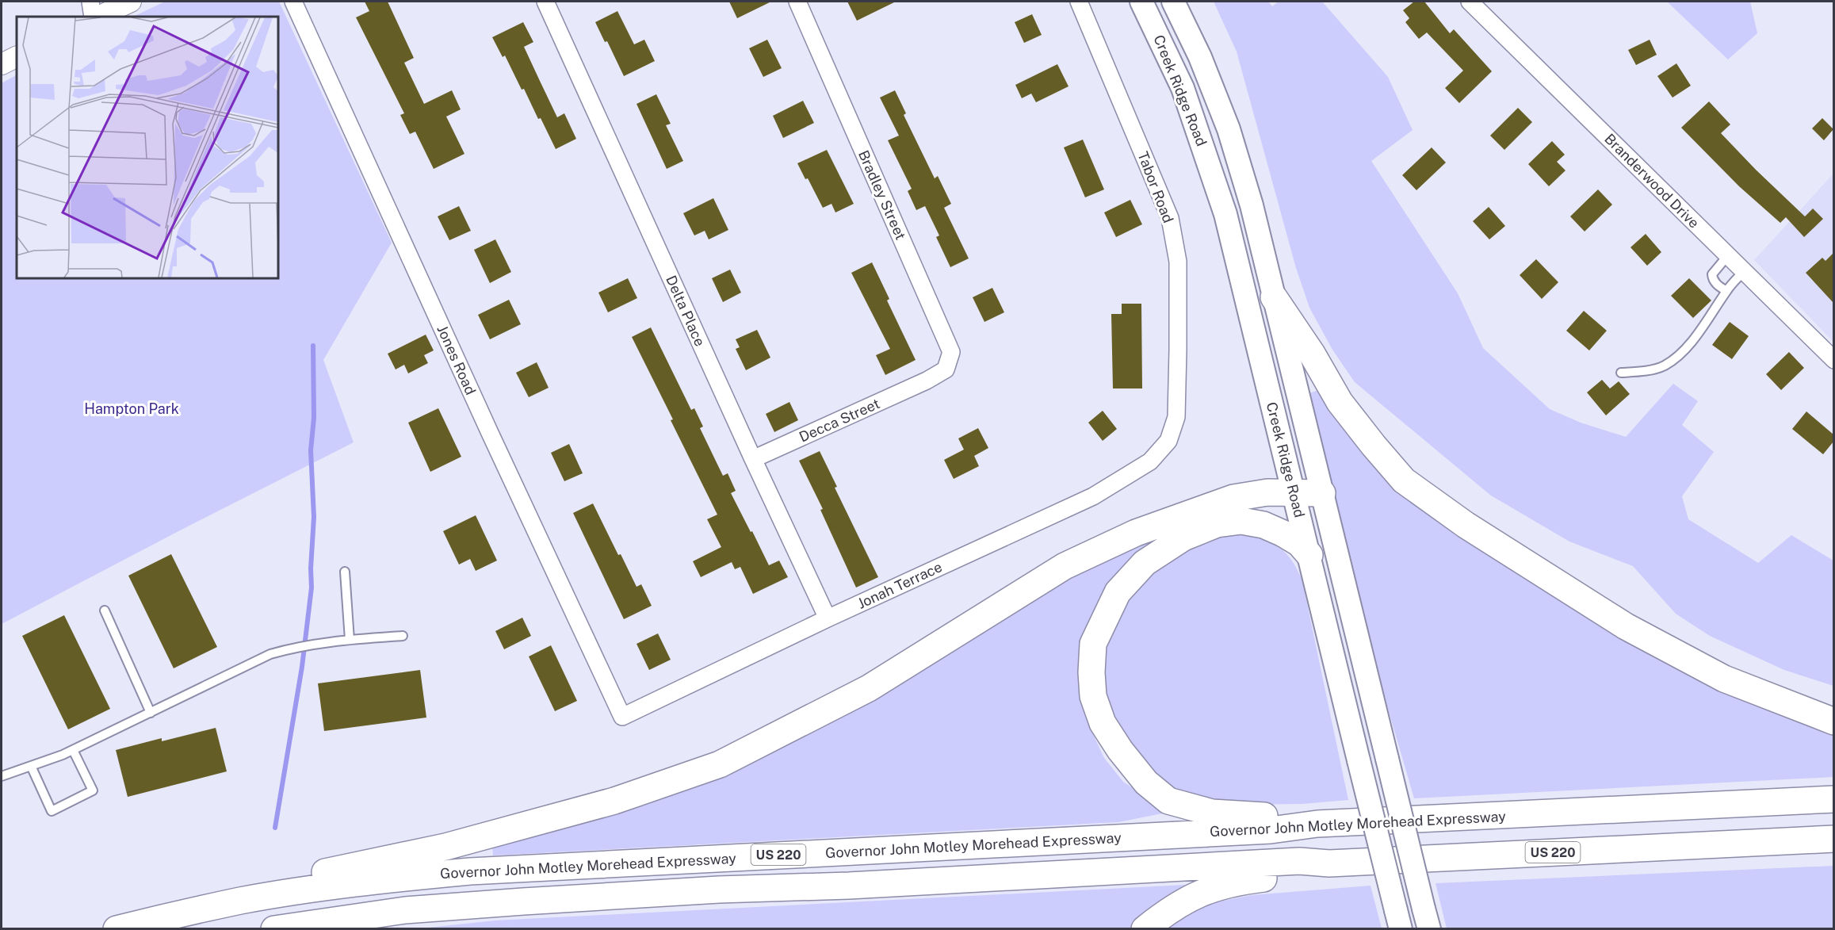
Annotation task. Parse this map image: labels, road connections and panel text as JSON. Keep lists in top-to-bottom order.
{
  "streets": {
    "highway": ["Governor John Motley Morehead Expressway", "US 220"],
    "main road": ["Creek Ridge Road"],
    "street": [
      "Branderwood Drive",
      "Tabor Road",
      "Bradley Street",
      "Delta Place",
      "Jones Road",
      "Decca Street",
      "Jonah Terrace"
    ]
  },
  "crossings": [
    ["Tabor Road", "Jonah Terrace"],
    ["Bradley Street", "Decca Street"],
    ["Delta Place", "Decca Street"],
    ["Delta Place", "Jonah Terrace"],
    ["Jones Road", "Jonah Terrace"]
  ],
  "parks": ["Hampton Park"]
}
